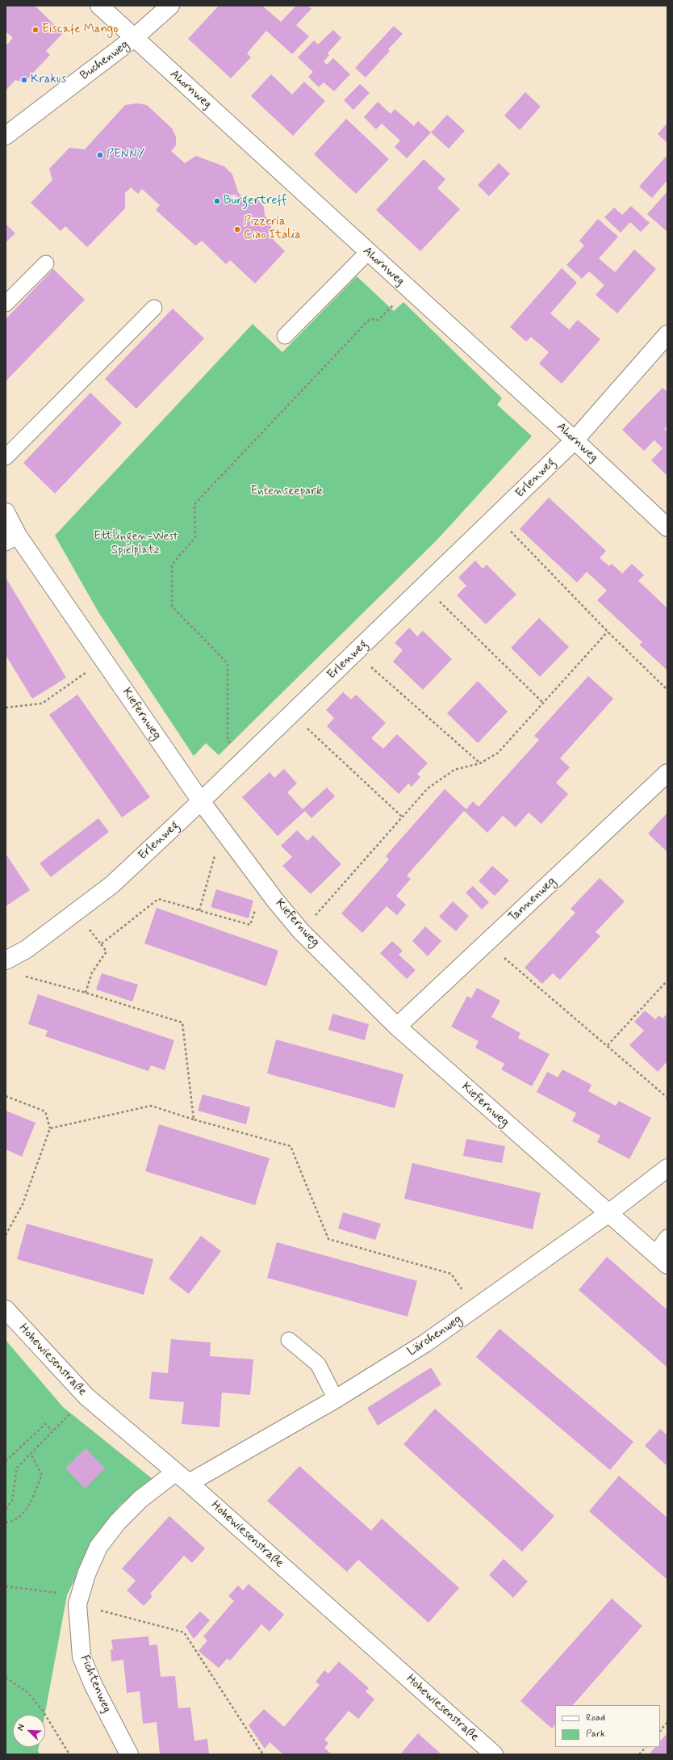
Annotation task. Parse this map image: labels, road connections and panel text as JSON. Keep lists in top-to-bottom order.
{
  "streets": {
    "street": [
      "Buchenweg",
      "Ahornweg",
      "Erlenweg",
      "Kiefernweg",
      "Tannenweg",
      "Lärchenweg",
      "Hohewiesenstraße",
      "Fichtenweg"
    ]
  },
  "crossings": [
    ["Buchenweg", "Ahornweg"],
    ["Ahornweg", "Erlenweg"],
    ["Erlenweg", "Kiefernweg"],
    ["Kiefernweg", "Tannenweg"],
    ["Kiefernweg", "Lärchenweg"],
    ["Lärchenweg", "Hohewiesenstraße"],
    ["Hohewiesenstraße", "Fichtenweg"]
  ],
  "parks": ["Entenseepark", "Ettlingen-West Spielplatz"],
  "places": [
    "Eiscafe Mango",
    "Krakus",
    "PENNY",
    "Bürgertreff",
    "Pizzeria Ciao Italia"
  ],
  "legend": ["Road", "Park"],
  "north": "top left"
}
